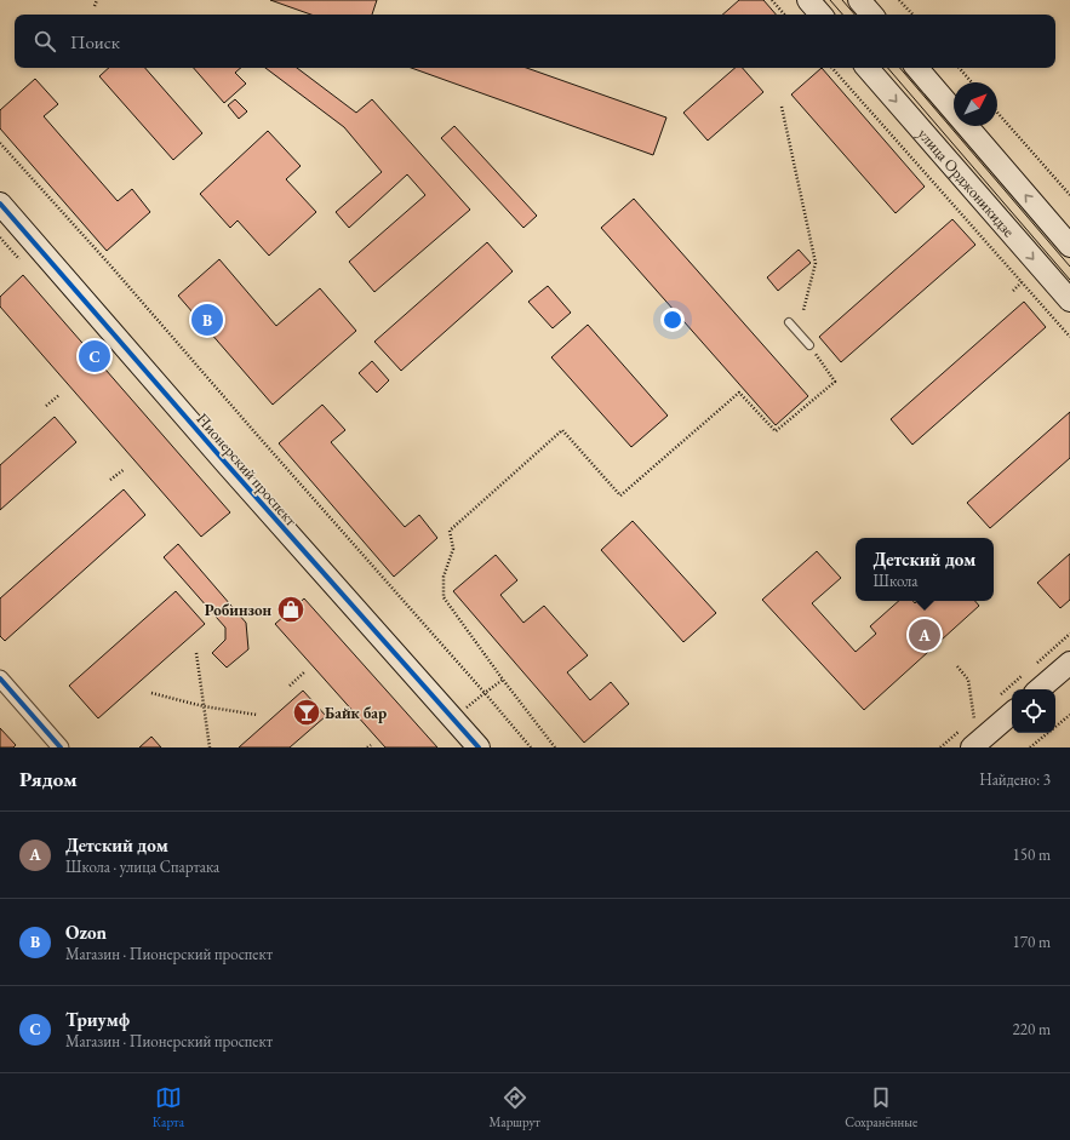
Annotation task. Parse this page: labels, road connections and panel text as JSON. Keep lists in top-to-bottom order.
{
  "streets": {
    "street": ["улица Орджоникидзе", "Пионерский проспект"]
  },
  "places": {
    "shop": ["Робинзон"],
    "bar": ["Байк бар"]
  },
  "north": "top right",
  "page": {
    "search": "Поиск",
    "pins": ["B", "C", "A"],
    "popup": ["Детский дом", "Школа"],
    "heading": ["Рядом", "Найдено: 3"],
    "list": [
      {
        "mark": "A",
        "name": "Детский дом",
        "note": "Школа · улица Спартака",
        "value": "150 m"
      },
      {
        "mark": "B",
        "name": "Ozon",
        "note": "Магазин · Пионерский проспект",
        "value": "170 m"
      },
      {
        "mark": "C",
        "name": "Триумф",
        "note": "Магазин · Пионерский проспект",
        "value": "220 m"
      }
    ],
    "nav": ["Карта", "Маршрут", "Сохранённые"]
  }
}
